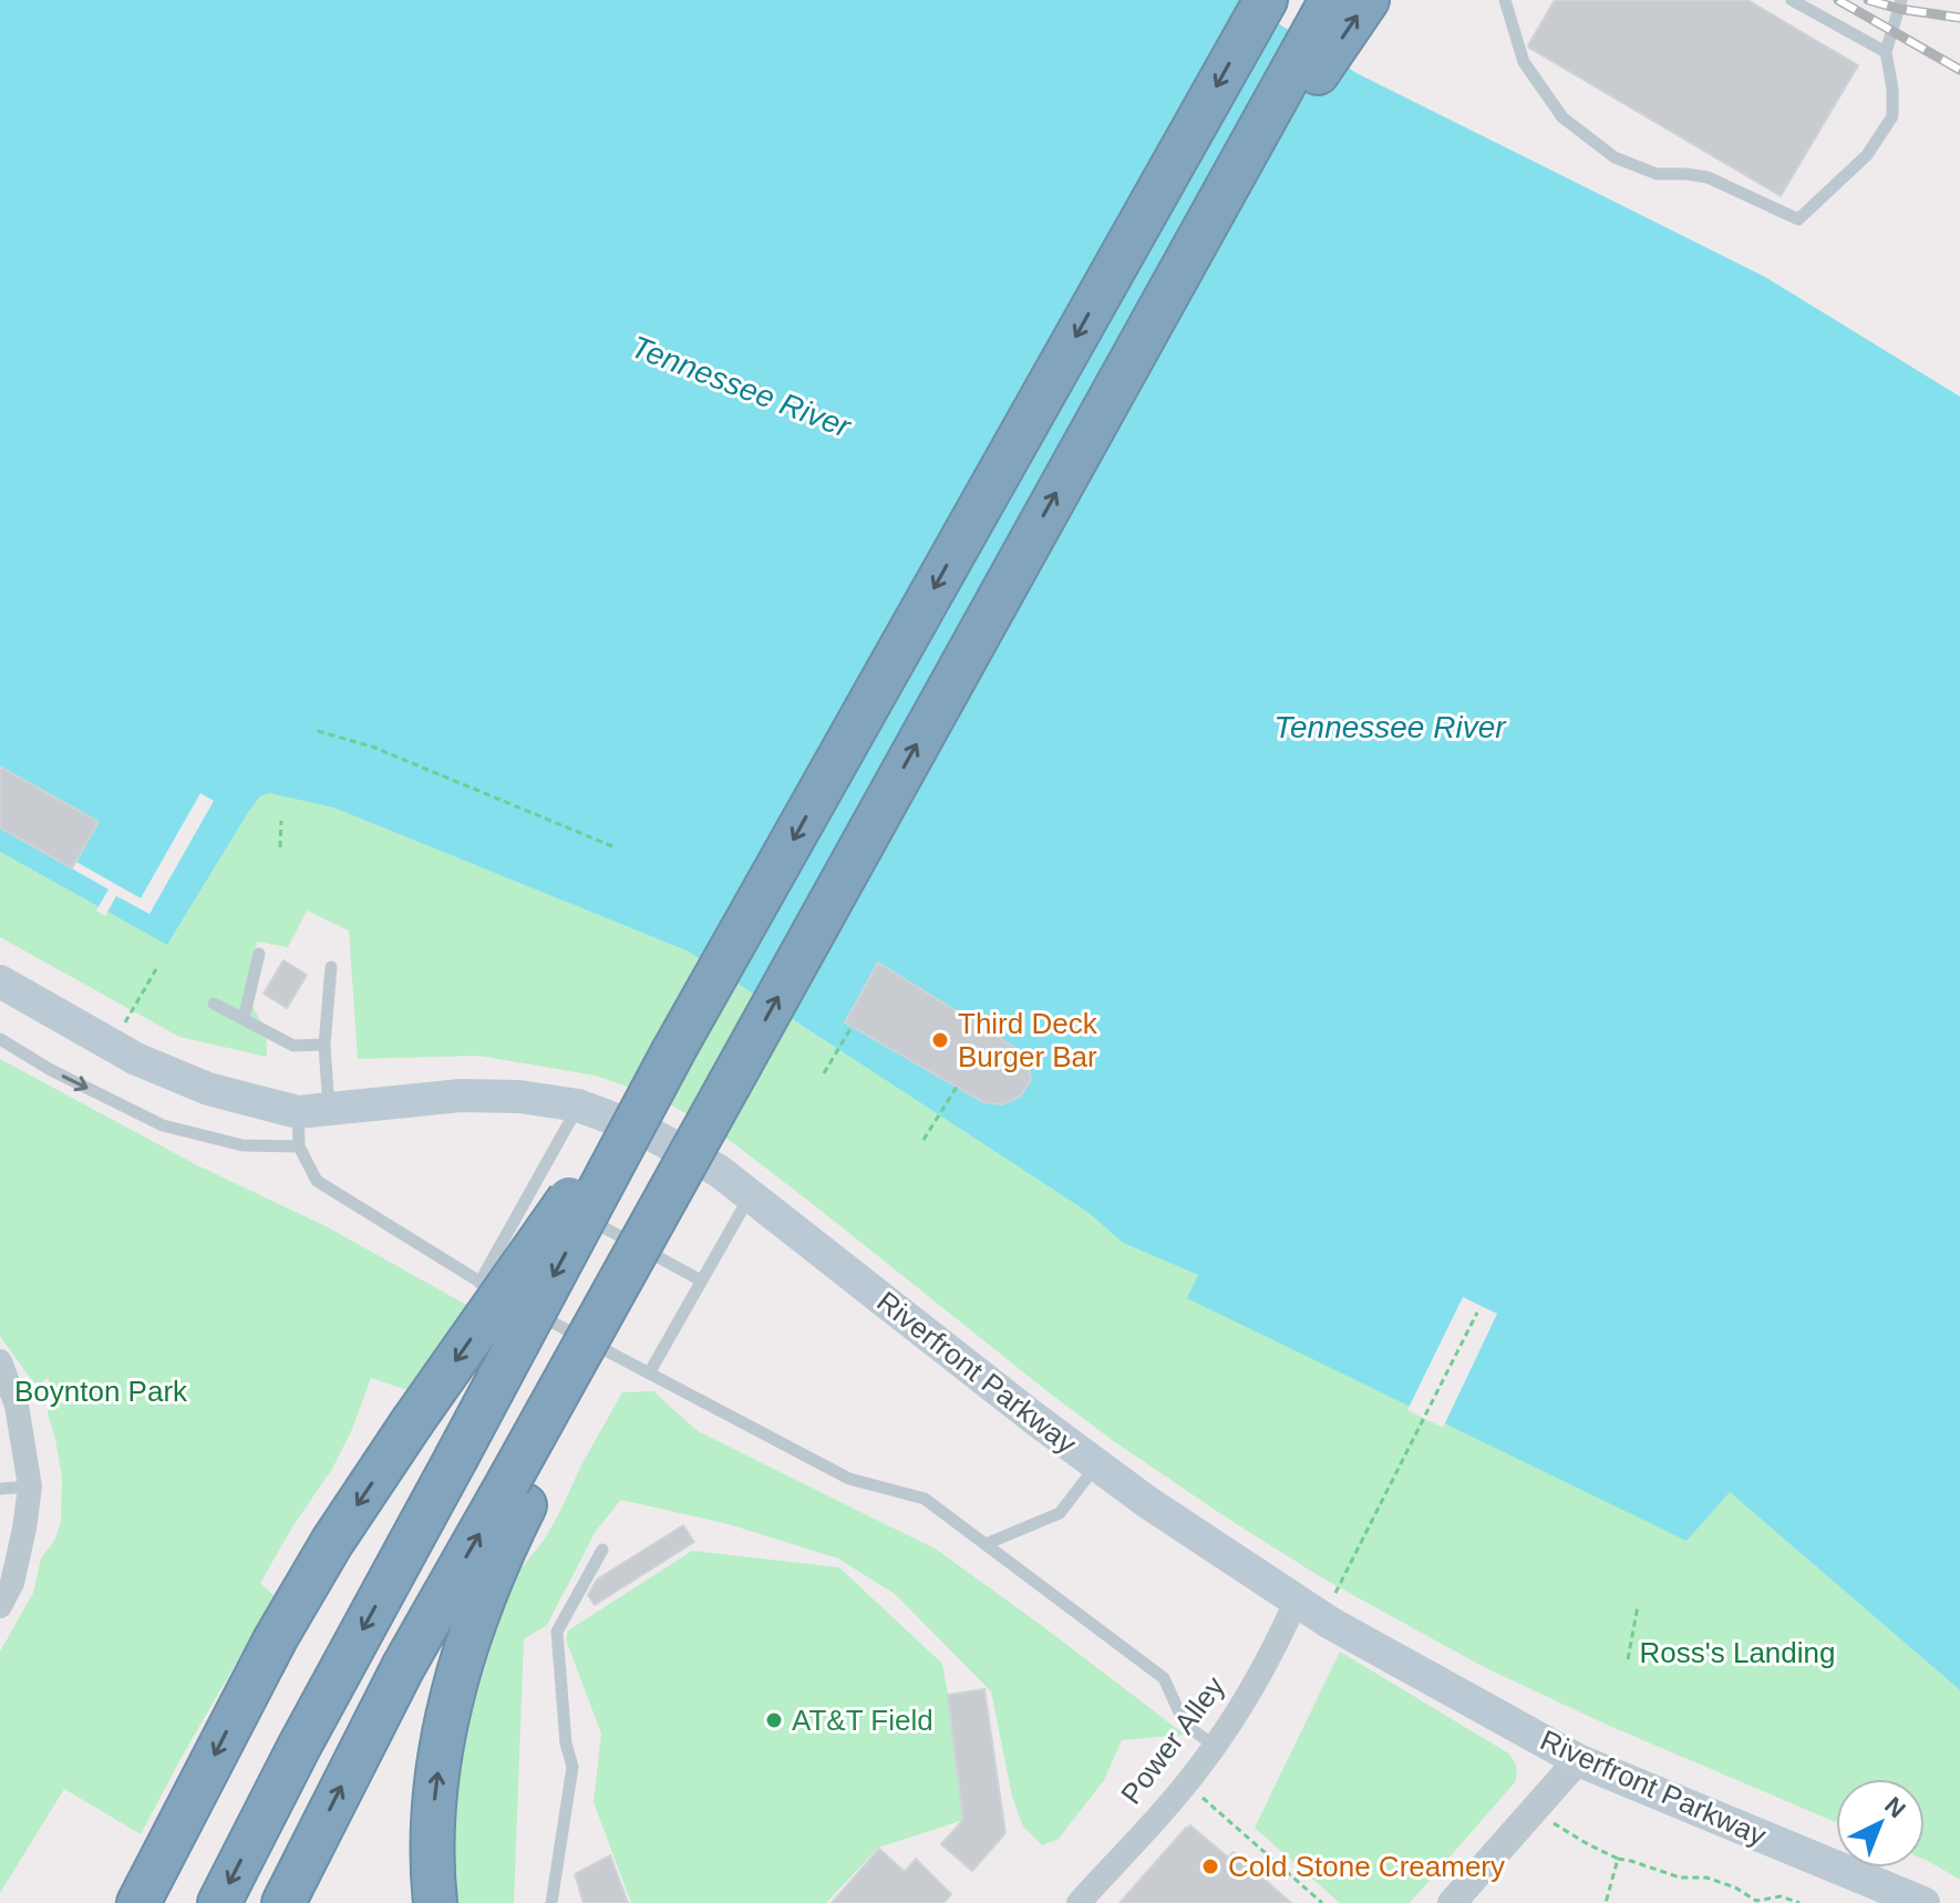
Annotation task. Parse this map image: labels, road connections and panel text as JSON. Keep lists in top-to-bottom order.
{
  "streets": {
    "main road": ["Riverfront Parkway"],
    "street": ["Power Alley"]
  },
  "crossings": [
    ["Riverfront Parkway", "Power Alley"]
  ],
  "water": ["Tennessee River"],
  "parks": ["Boynton Park", "Ross's Landing"],
  "places": ["Third Deck Burger Bar", "AT&T Field", "Cold Stone Creamery"],
  "north": "top right"
}
